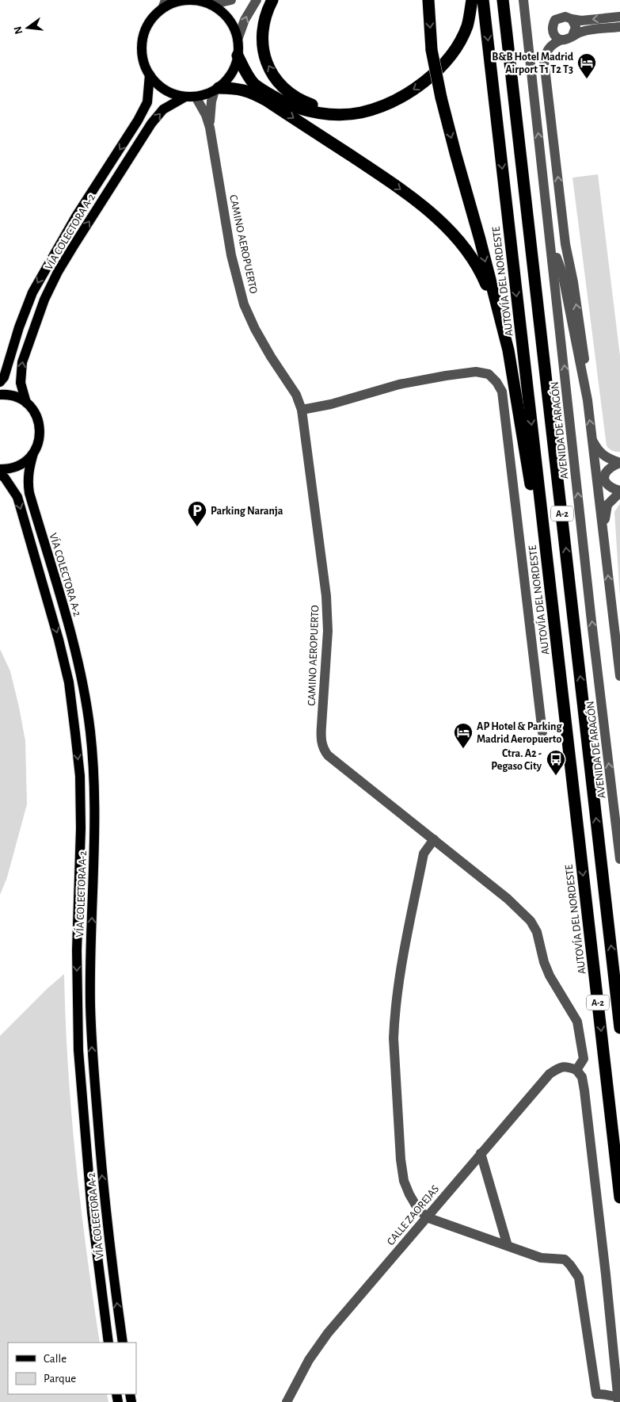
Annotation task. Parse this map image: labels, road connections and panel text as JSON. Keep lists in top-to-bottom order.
{
  "streets": {
    "highway": ["AUTOVÍA DEL NORDESTE", "A-2"],
    "main road": ["VÍA COLECTORA A-2"],
    "street": ["CAMINO AEROPUERTO", "AVENIDA DE ARAGÓN", "CALLE ZAOREJAS"]
  },
  "crossings": [
    ["VÍA COLECTORA A-2", "CAMINO AEROPUERTO"],
    ["CAMINO AEROPUERTO", "CALLE ZAOREJAS"]
  ],
  "places": {
    "hotel": ["B&B Hotel Madrid Airport T1 T2 T3", "AP Hotel & Parking Madrid Aeropuerto"],
    "parking": ["Parking Naranja"],
    "bus stop": ["Ctra. A2 - Pegaso City"]
  },
  "legend": ["Calle", "Parque"],
  "north": "left"
}
